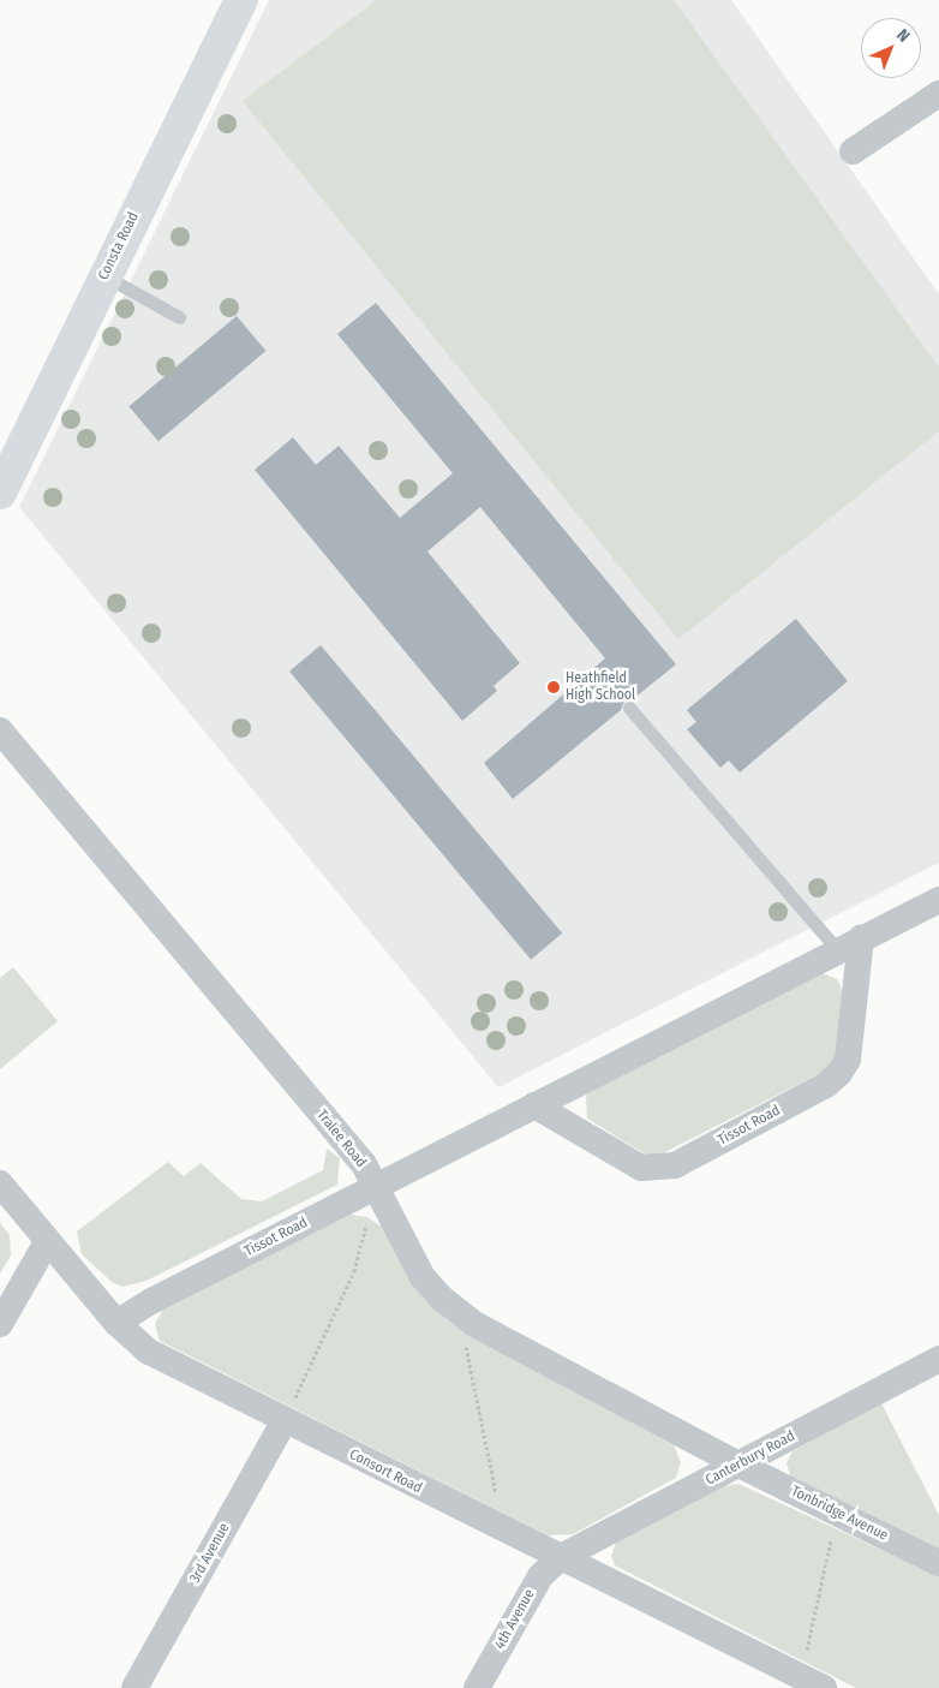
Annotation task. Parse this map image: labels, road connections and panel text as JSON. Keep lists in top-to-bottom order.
{
  "streets": {
    "street": [
      "Consta Road",
      "Tissot Road",
      "Tralee Road",
      "Canterbury Road",
      "Consort Road",
      "Tonbridge Avenue",
      "3rd Avenue",
      "4th Avenue"
    ]
  },
  "crossings": [
    ["Tissot Road", "Tralee Road"],
    ["Tissot Road", "Consort Road"],
    ["Tralee Road", "Canterbury Road"],
    ["Tralee Road", "Tonbridge Avenue"],
    ["Canterbury Road", "Consort Road"],
    ["Canterbury Road", "Tonbridge Avenue"],
    ["Canterbury Road", "4th Avenue"],
    ["Consort Road", "3rd Avenue"],
    ["Consort Road", "4th Avenue"]
  ],
  "places": ["Heathfield High School"],
  "north": "top right"
}
